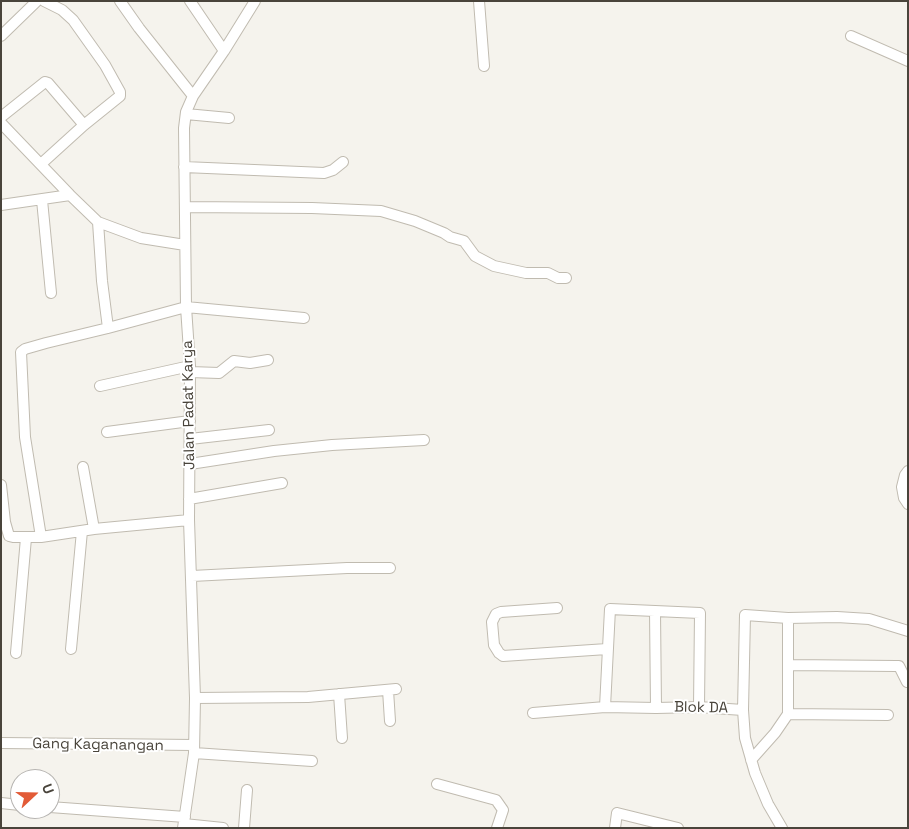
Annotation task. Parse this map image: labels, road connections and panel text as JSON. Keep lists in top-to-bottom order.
{
  "streets": {
    "street": ["Jalan Padat Karya", "Blok DA", "Gang Kaganangan"]
  },
  "crossings": [
    ["Jalan Padat Karya", "Gang Kaganangan"]
  ],
  "north": "right"
}
